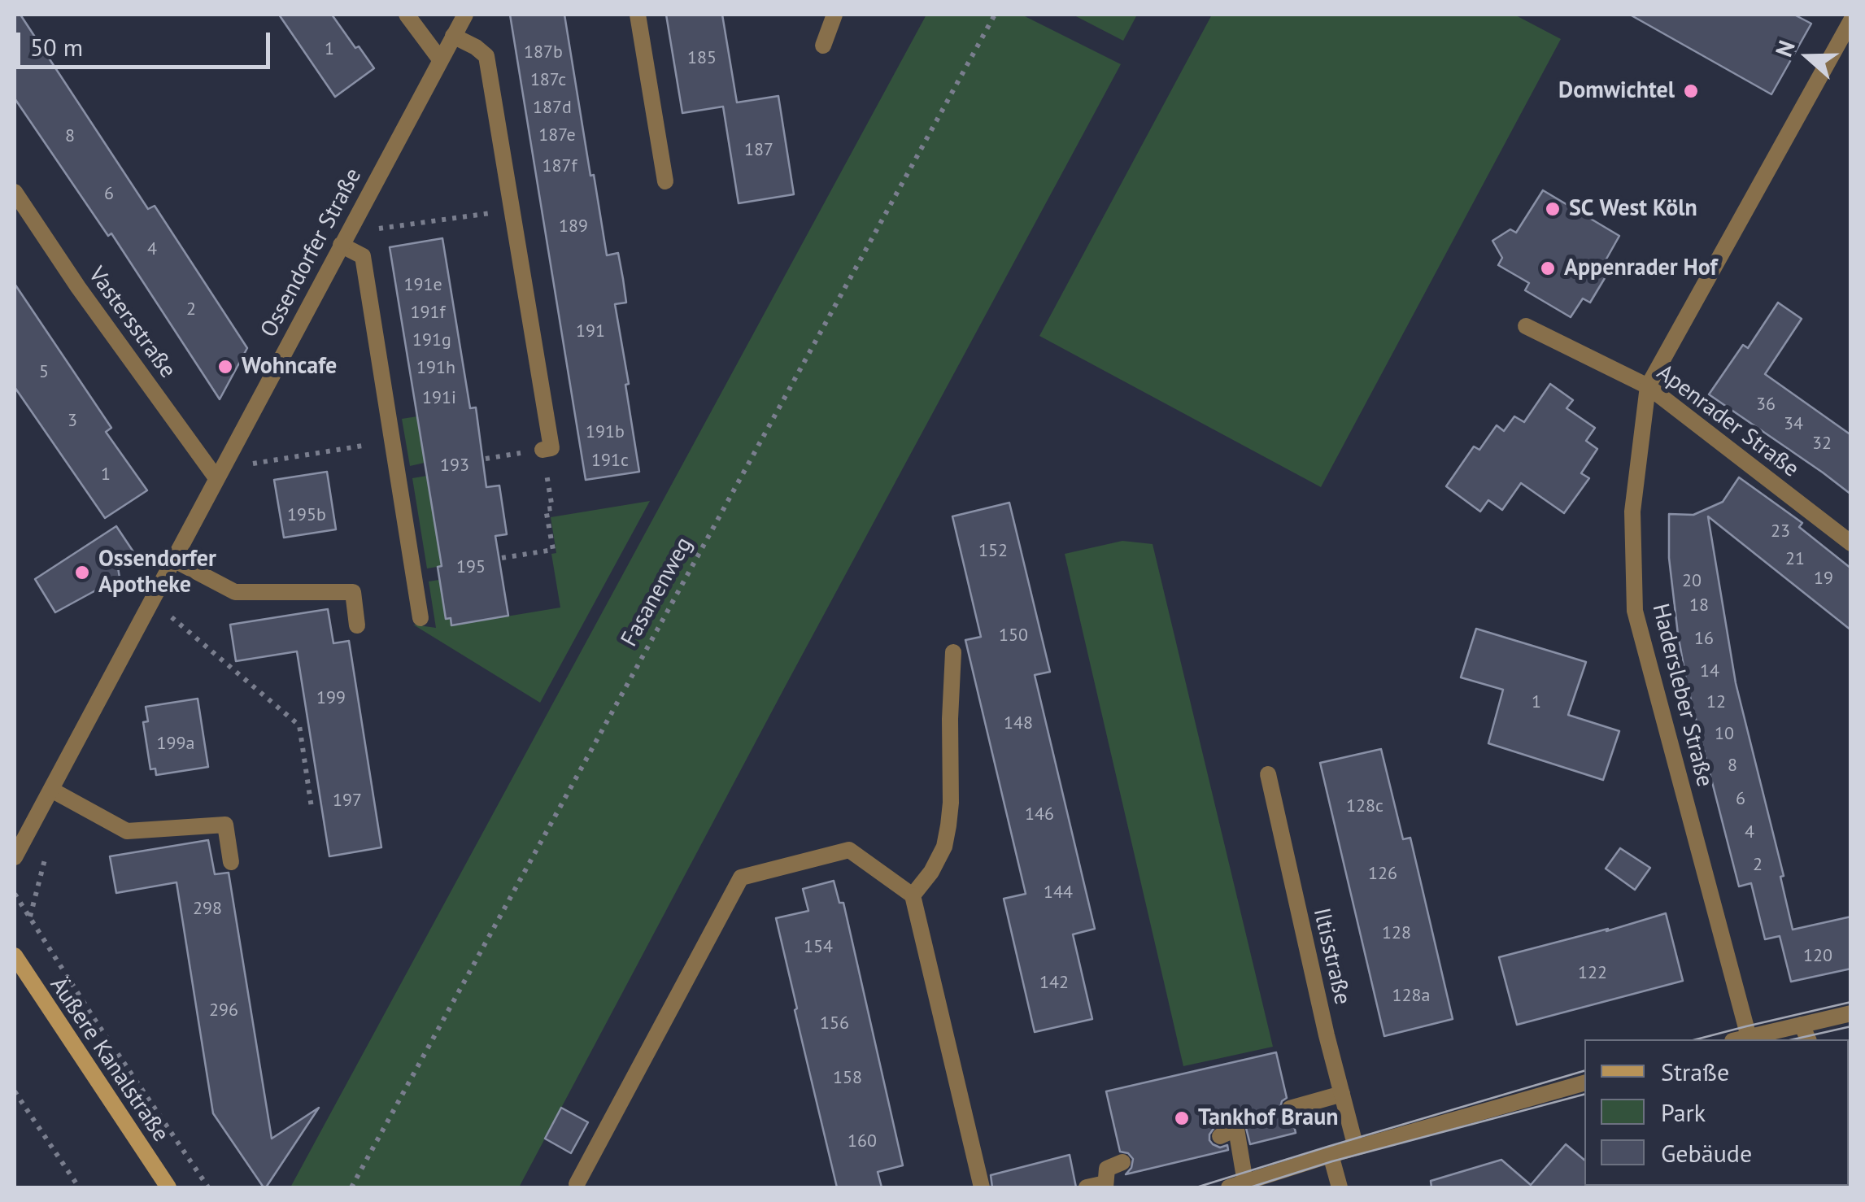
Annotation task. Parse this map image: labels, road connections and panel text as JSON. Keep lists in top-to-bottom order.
{
  "streets": {
    "main road": ["Äußere Kanalstraße"],
    "street": [
      "Ossendorfer Straße",
      "Vastersstraße",
      "Apenrader Straße",
      "Hadersleber Straße",
      "Iltisstraße"
    ],
    "path": ["Fasanenweg"]
  },
  "crossings": [
    ["Ossendorfer Straße", "Vastersstraße"],
    ["Apenrader Straße", "Hadersleber Straße"]
  ],
  "places": [
    "Domwichtel",
    "SC West Köln",
    "Appenrader Hof",
    "Wohncafe",
    "Ossendorfer Apotheke",
    "Tankhof Braun"
  ],
  "house_numbers": [
    "1",
    "187b",
    "185",
    "187c",
    "187d",
    "187e",
    "8",
    "187",
    "187f",
    "6",
    "189",
    "4",
    "191e",
    "2",
    "191f",
    "191",
    "191g",
    "191h",
    "5",
    "191i",
    "36",
    "3",
    "34",
    "191b",
    "32",
    "191c",
    "193",
    "1",
    "195b",
    "23",
    "152",
    "21",
    "195",
    "19",
    "20",
    "18",
    "150",
    "16",
    "14",
    "199",
    "1",
    "12",
    "148",
    "10",
    "199a",
    "8",
    "6",
    "197",
    "128c",
    "146",
    "4",
    "2",
    "126",
    "144",
    "298",
    "128",
    "154",
    "120",
    "122",
    "142",
    "128a",
    "296",
    "156",
    "158",
    "160"
  ],
  "legend": ["Straße", "Park", "Gebäude"],
  "scale_bar": "50 m",
  "north": "left"
}
